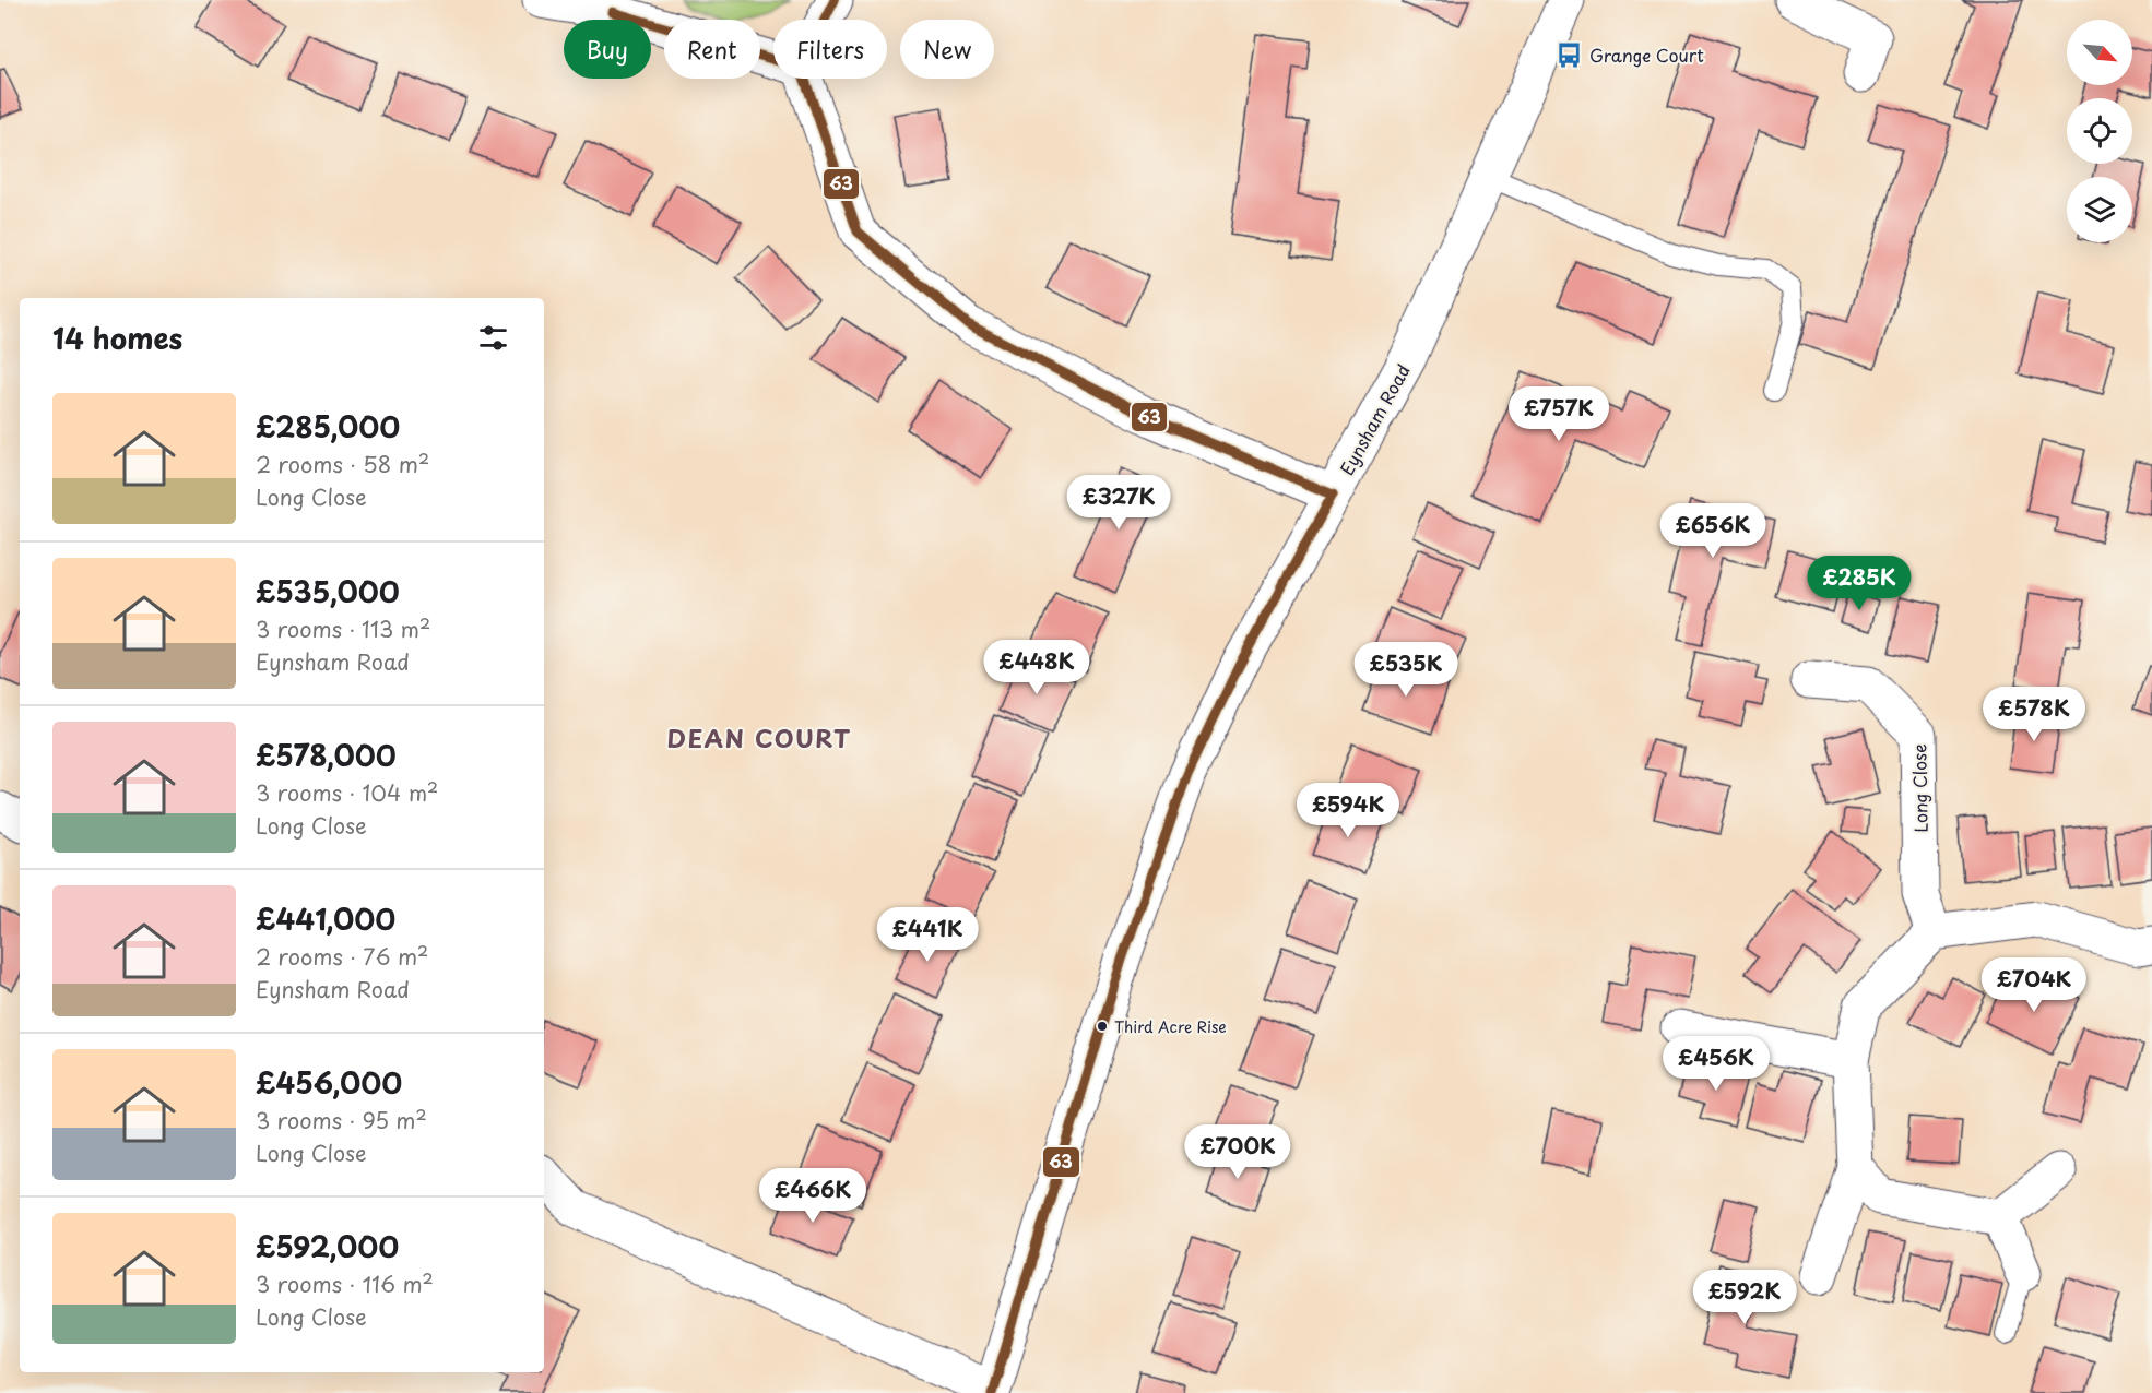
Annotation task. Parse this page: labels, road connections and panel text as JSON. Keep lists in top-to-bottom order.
{
  "streets": {
    "street": ["Eynsham Road", "Long Close"]
  },
  "districts": ["DEAN COURT"],
  "places": {
    "bus stop": ["Grange Court"],
    "other": ["Third Acre Rise"]
  },
  "lines": ["transit line 63"],
  "north": "bottom right",
  "page": {
    "chip": [
      "Buy",
      "Rent",
      "Filters",
      "New"
    ],
    "heading": "14 homes",
    "list": [
      {
        "name": "£285,000",
        "note": "2 rooms · 58 m² · Long Close"
      },
      {
        "name": "£535,000",
        "note": "3 rooms · 113 m² · Eynsham Road"
      },
      {
        "name": "£578,000",
        "note": "3 rooms · 104 m² · Long Close"
      },
      {
        "name": "£441,000",
        "note": "2 rooms · 76 m² · Eynsham Road"
      },
      {
        "name": "£456,000",
        "note": "3 rooms · 95 m² · Long Close"
      },
      {
        "name": "£592,000",
        "note": "3 rooms · 116 m² · Long Close"
      }
    ],
    "price": [
      "£757K",
      "£327K",
      "£656K",
      "£285K",
      "£448K",
      "£535K",
      "£578K",
      "£594K",
      "£441K",
      "£704K",
      "£456K",
      "£700K",
      "£466K",
      "£592K"
    ]
  }
}
